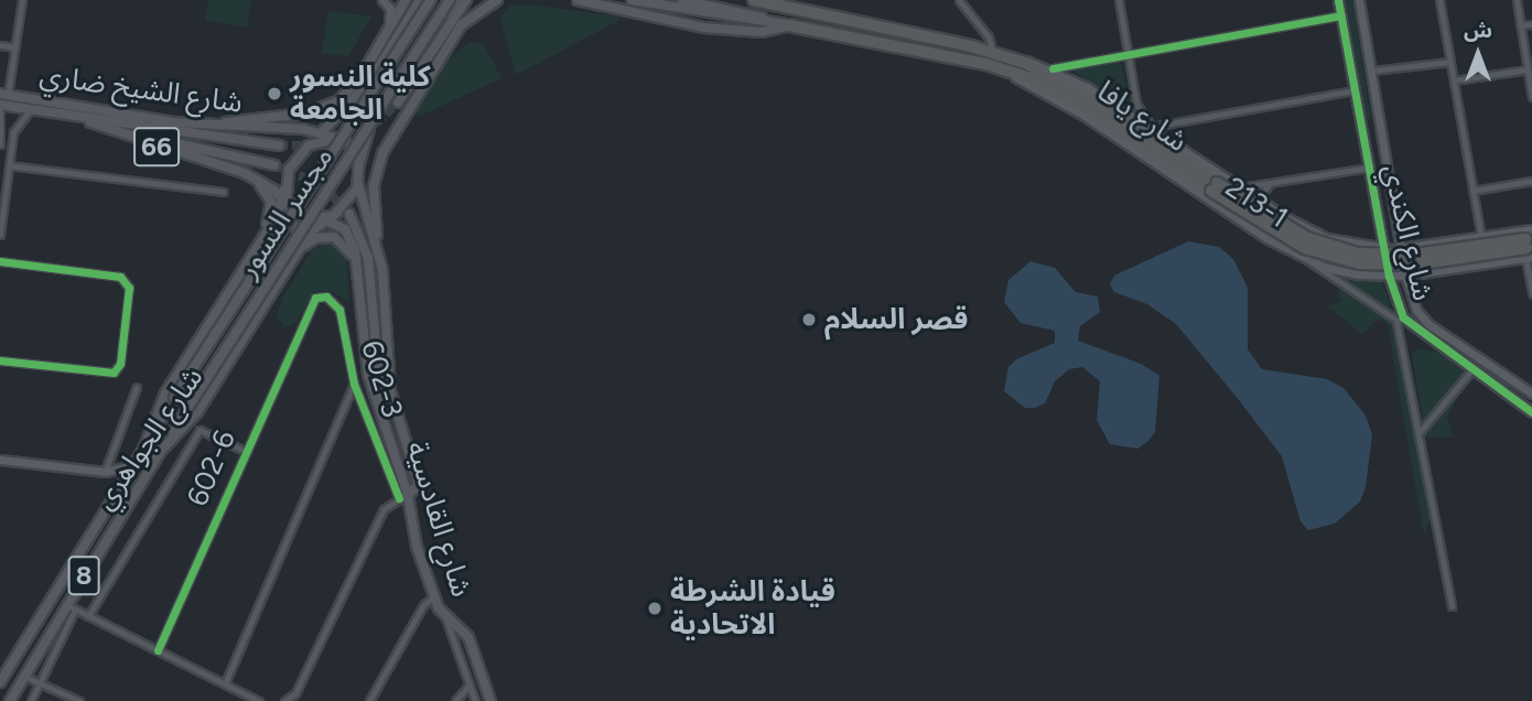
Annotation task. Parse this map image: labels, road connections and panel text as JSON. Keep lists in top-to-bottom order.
{
  "streets": {
    "highway": ["شارع يافا"],
    "main road": [
      "شارع الشيخ ضاري",
      "66",
      "213-1",
      "مجسر النسور",
      "شارع الكندي",
      "شارع الجواهري",
      "شارع القادسية",
      "8"
    ],
    "street": ["602-3", "602-6"]
  },
  "crossings": [
    ["شارع الشيخ ضاري", "شارع الجواهري"],
    ["شارع الشيخ ضاري", "شارع القادسية"],
    ["شارع يافا", "213-1"],
    ["213-1", "شارع الكندي"],
    ["مجسر النسور", "شارع الجواهري"],
    ["602-3", "602-6"],
    ["602-3", "شارع القادسية"],
    ["شارع الجواهري", "شارع القادسية"]
  ],
  "places": ["كلية النسور الجامعة", "قصر السلام", "قيادة الشرطة الاتحادية"],
  "north": "top"
}
